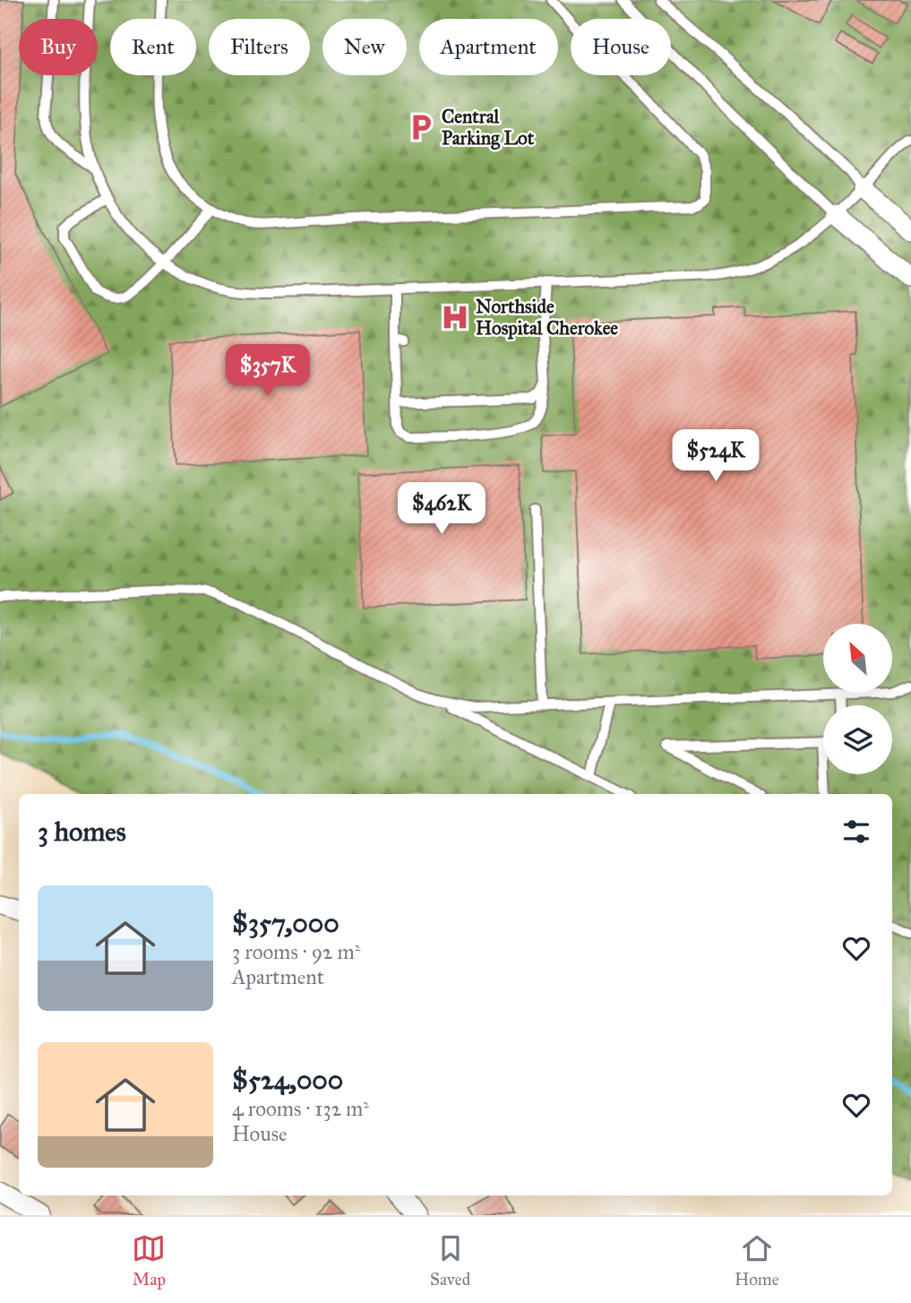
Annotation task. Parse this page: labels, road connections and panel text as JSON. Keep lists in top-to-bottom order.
{
  "places": {
    "parking": ["Central Parking Lot"],
    "hospital": ["Northside Hospital Cherokee"]
  },
  "north": "top left",
  "page": {
    "chip": [
      "Buy",
      "Rent",
      "Filters",
      "New",
      "Apartment",
      "House"
    ],
    "price": ["$357K", "$524K", "$462K"],
    "heading": "3 homes",
    "list": [
      {
        "name": "$357,000",
        "note": "3 rooms · 92 m² · Apartment"
      },
      {
        "name": "$524,000",
        "note": "4 rooms · 132 m² · House"
      }
    ],
    "tabs": ["Map", "Saved", "Home"]
  }
}
